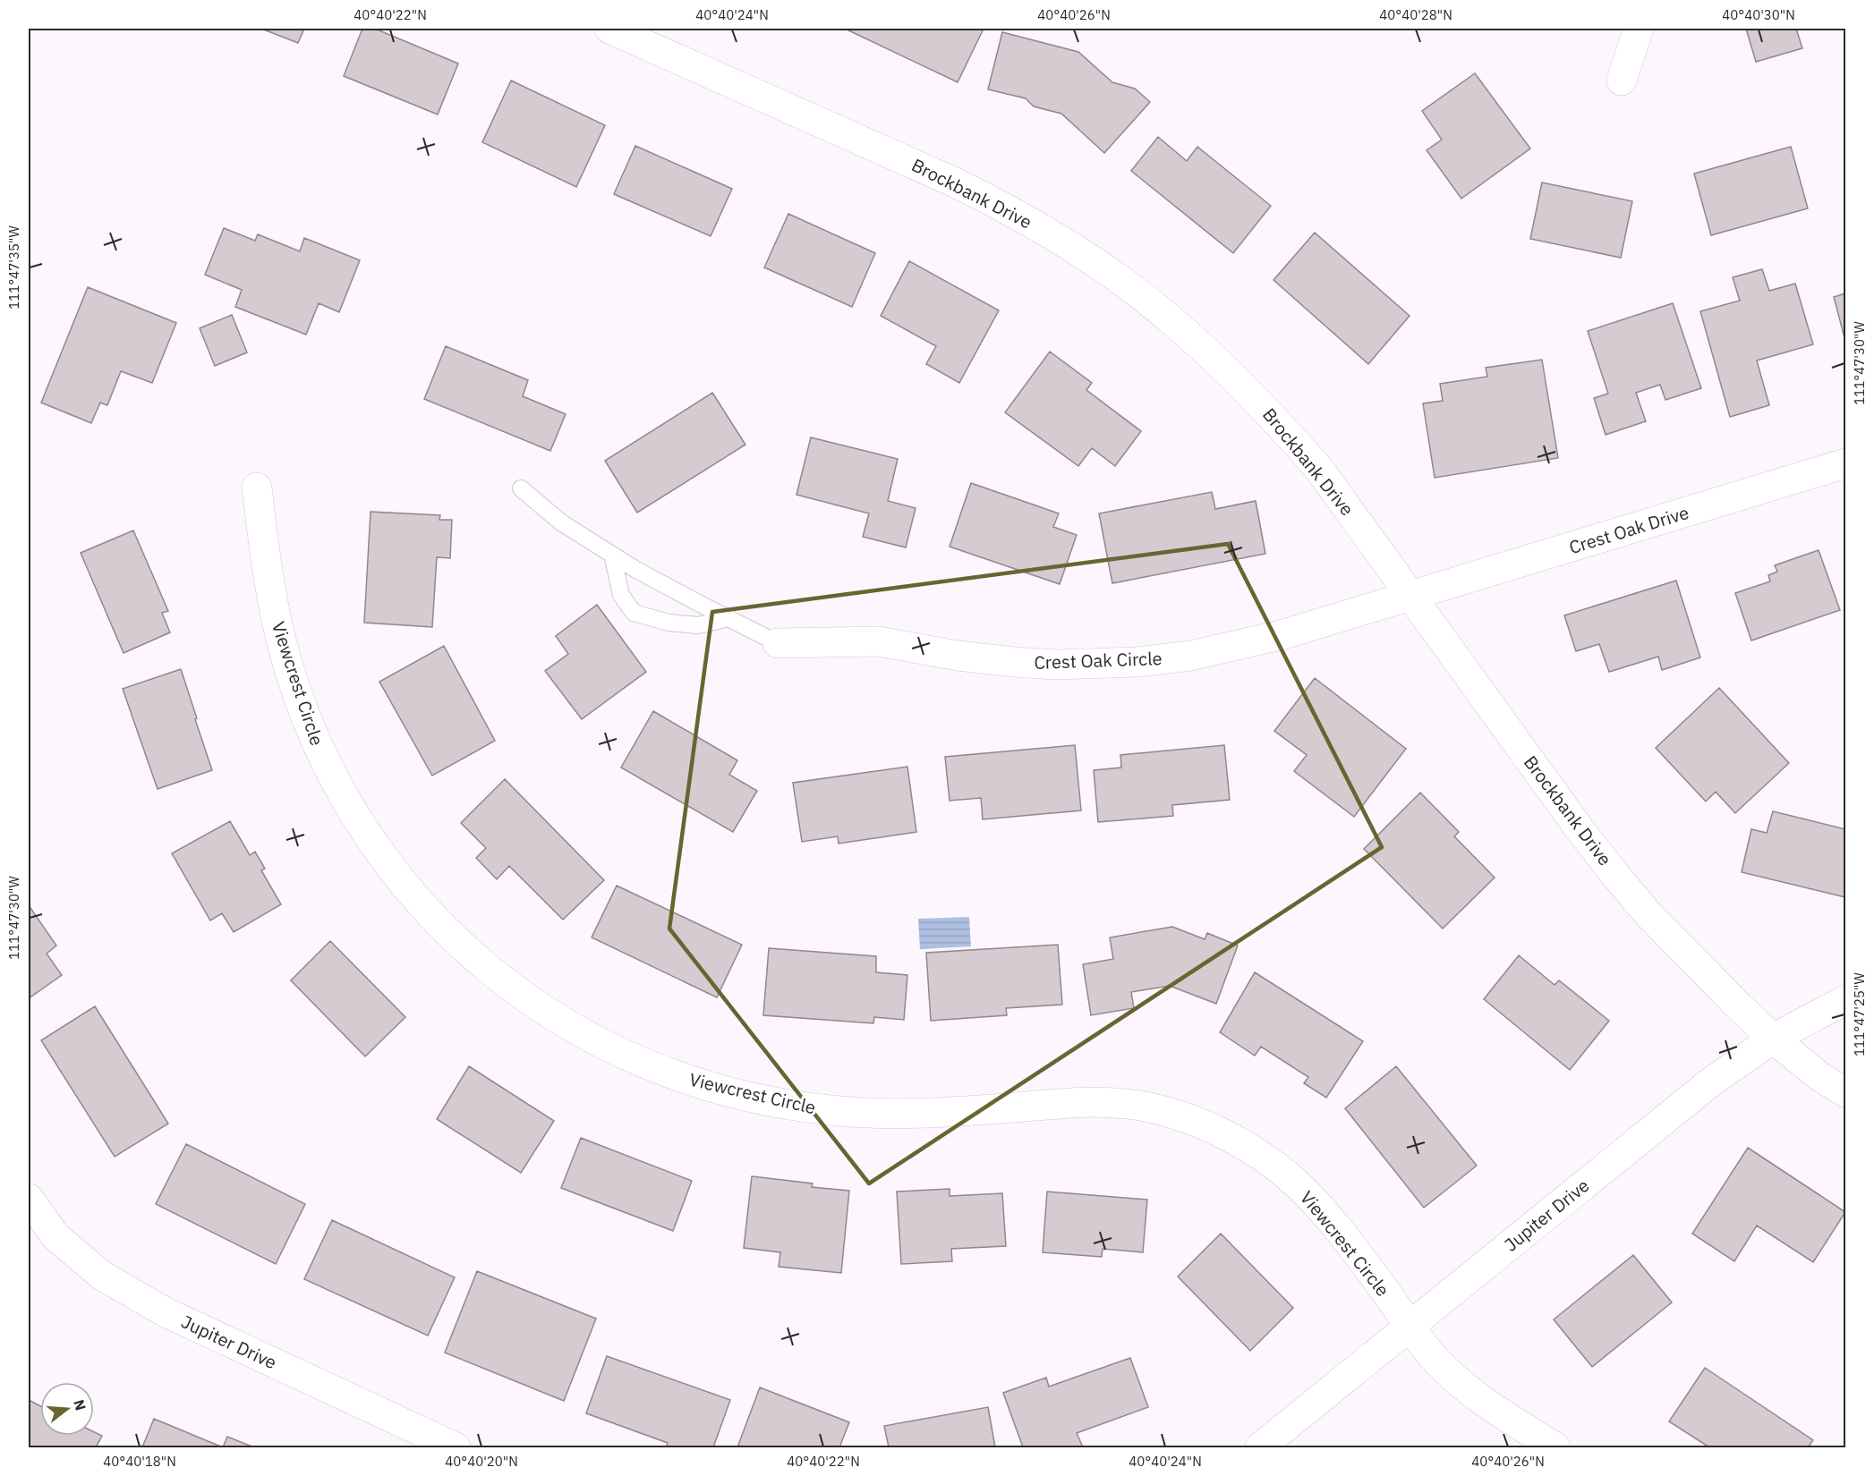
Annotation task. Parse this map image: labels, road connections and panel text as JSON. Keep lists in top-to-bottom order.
{
  "streets": {
    "street": [
      "Brockbank Drive",
      "Crest Oak Drive",
      "Crest Oak Circle",
      "Viewcrest Circle",
      "Jupiter Drive"
    ]
  },
  "crossings": [
    ["Brockbank Drive", "Crest Oak Drive"],
    ["Brockbank Drive", "Crest Oak Circle"],
    ["Brockbank Drive", "Jupiter Drive"],
    ["Crest Oak Drive", "Crest Oak Circle"],
    ["Viewcrest Circle", "Jupiter Drive"]
  ],
  "north": "right",
  "coordinates": [
    "40°40'22\"N",
    "40°40'24\"N",
    "40°40'26\"N",
    "40°40'28\"N",
    "40°40'30\"N",
    "111°47'35\"W",
    "111°47'30\"W",
    "111°47'25\"W",
    "40°40'18\"N",
    "40°40'20\"N"
  ]
}
